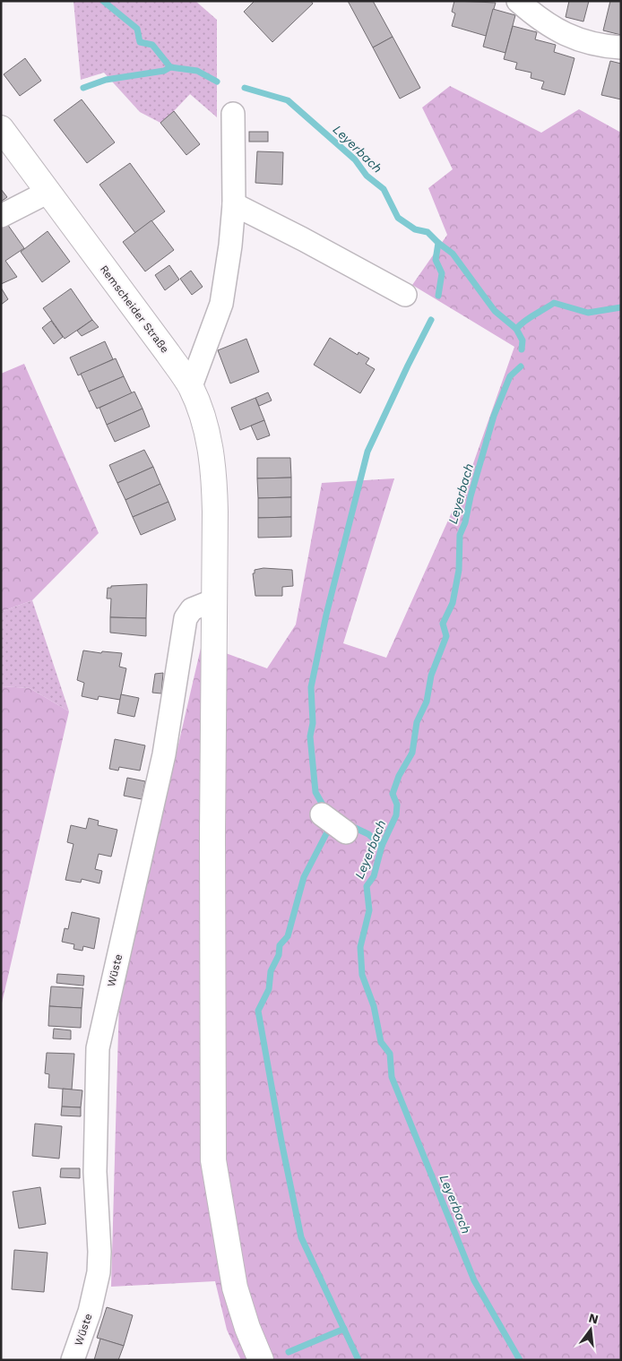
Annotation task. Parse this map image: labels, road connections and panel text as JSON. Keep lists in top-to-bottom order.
{
  "streets": {
    "main road": ["Remscheider Straße"],
    "street": ["Wüste"]
  },
  "crossings": [
    ["Remscheider Straße", "Wüste"]
  ],
  "water": ["Leyerbach"],
  "north": "top"
}
